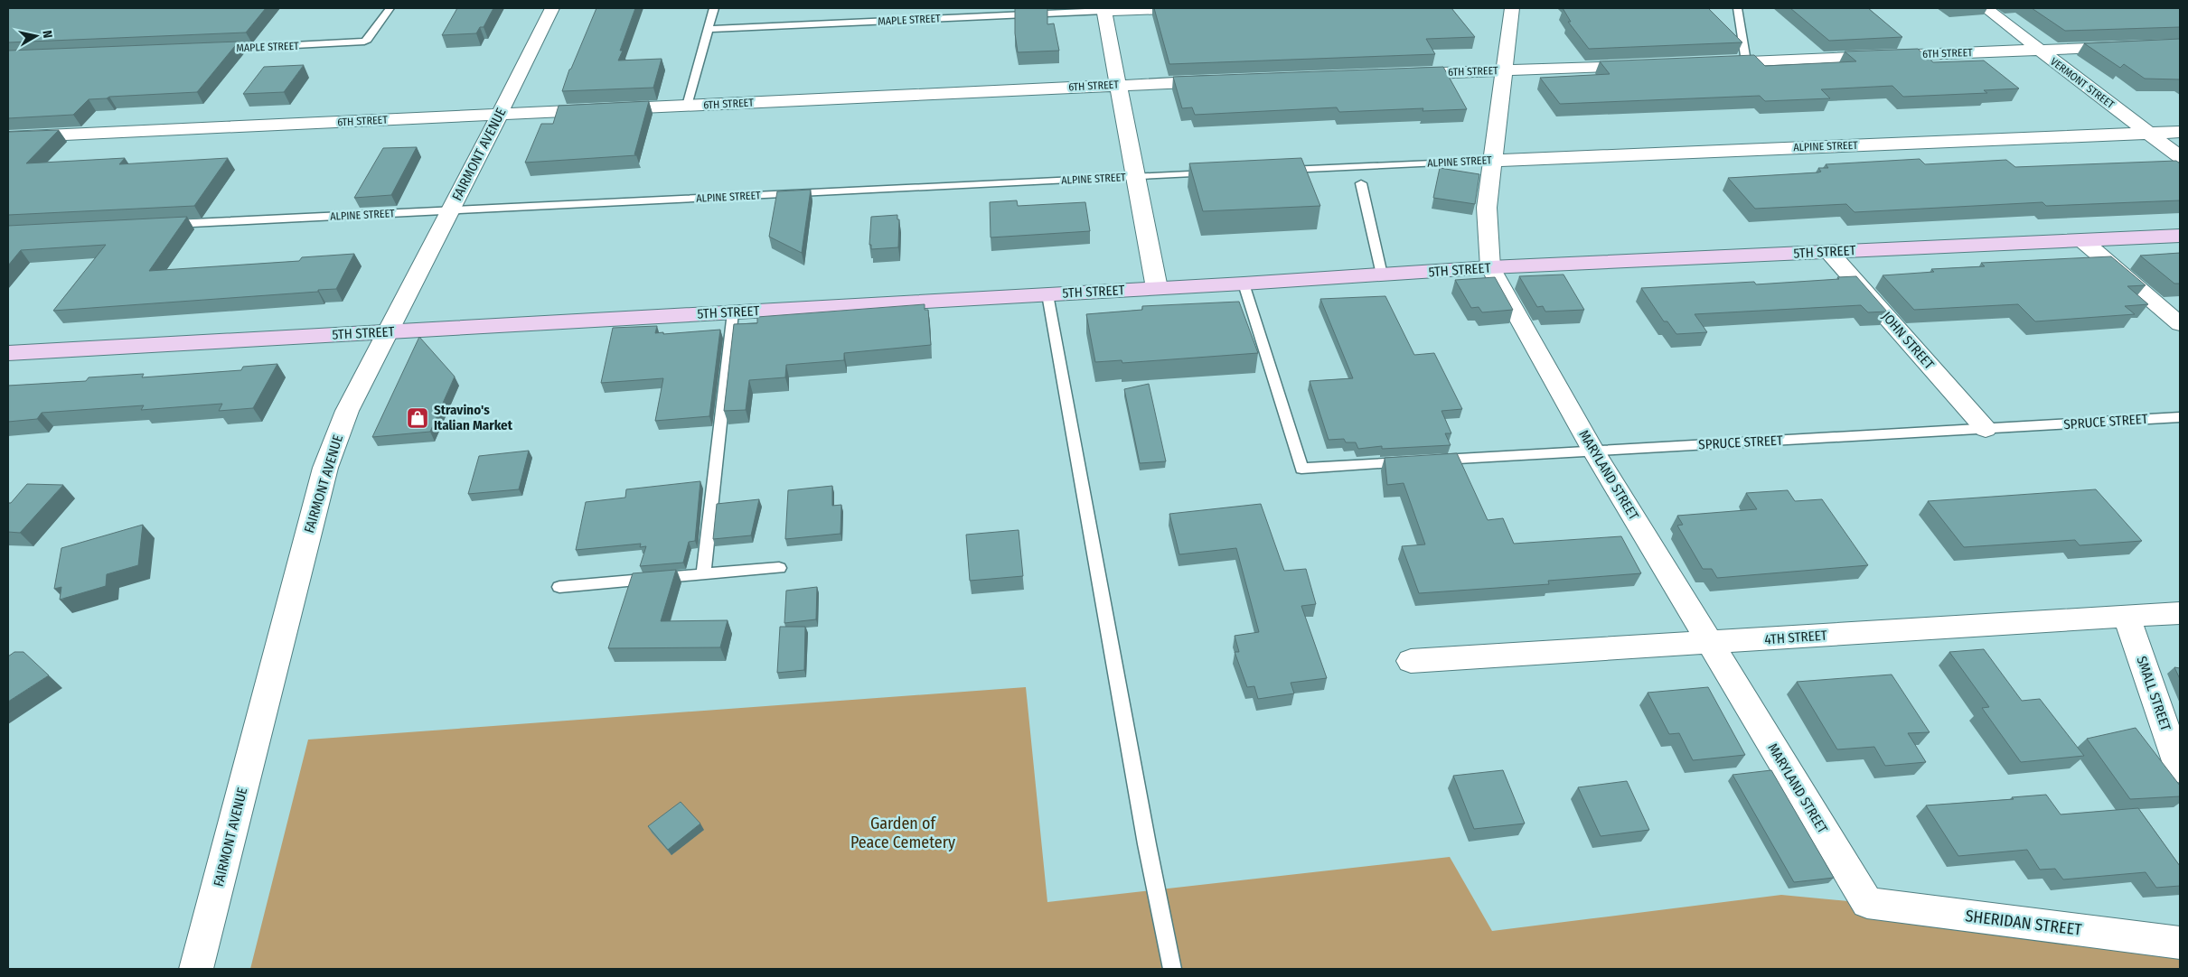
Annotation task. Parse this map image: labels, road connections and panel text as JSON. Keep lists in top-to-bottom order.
{
  "streets": {
    "street": [
      "MAPLE STREET",
      "6TH STREET",
      "VERMONT STREET",
      "ALPINE STREET",
      "FAIRMONT AVENUE",
      "5TH STREET",
      "JOHN STREET",
      "MARYLAND STREET",
      "4TH STREET",
      "SMALL STREET",
      "SHERIDAN STREET"
    ],
    "lane": ["SPRUCE STREET"]
  },
  "crossings": [
    ["6TH STREET", "VERMONT STREET"],
    ["6TH STREET", "FAIRMONT AVENUE"],
    ["6TH STREET", "MARYLAND STREET"],
    ["VERMONT STREET", "ALPINE STREET"],
    ["ALPINE STREET", "FAIRMONT AVENUE"],
    ["ALPINE STREET", "MARYLAND STREET"],
    ["FAIRMONT AVENUE", "5TH STREET"],
    ["5TH STREET", "JOHN STREET"],
    ["5TH STREET", "SPRUCE STREET"],
    ["5TH STREET", "MARYLAND STREET"],
    ["JOHN STREET", "SPRUCE STREET"],
    ["SPRUCE STREET", "MARYLAND STREET"],
    ["MARYLAND STREET", "4TH STREET"],
    ["MARYLAND STREET", "SHERIDAN STREET"],
    ["4TH STREET", "SMALL STREET"]
  ],
  "parks": ["Garden of Peace Cemetery"],
  "places": {
    "shop": ["Stravino's Italian Market"]
  },
  "north": "right"
}
